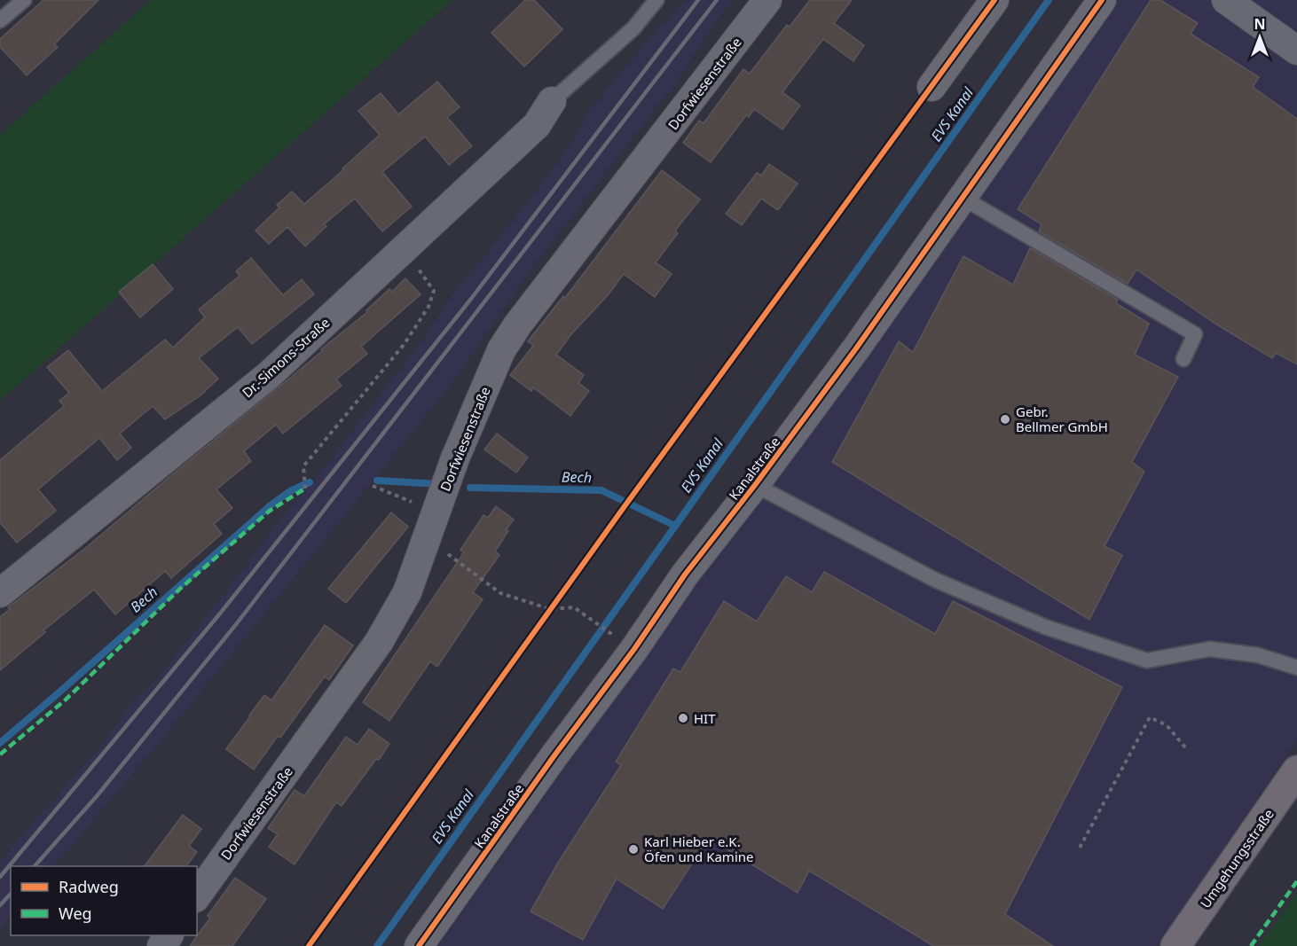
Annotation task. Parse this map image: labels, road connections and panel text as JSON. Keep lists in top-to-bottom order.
{
  "streets": {
    "main road": ["Umgehungsstraße"],
    "street": ["Dorfwiesenstraße", "Dr.-Simons-Straße", "Kanalstraße"]
  },
  "water": ["EVS Kanal", "Bech"],
  "places": ["Gebr. Bellmer GmbH", "HIT", "Karl Hieber e.K. Öfen und Kamine"],
  "legend": ["Radweg", "Weg"],
  "north": "top"
}
